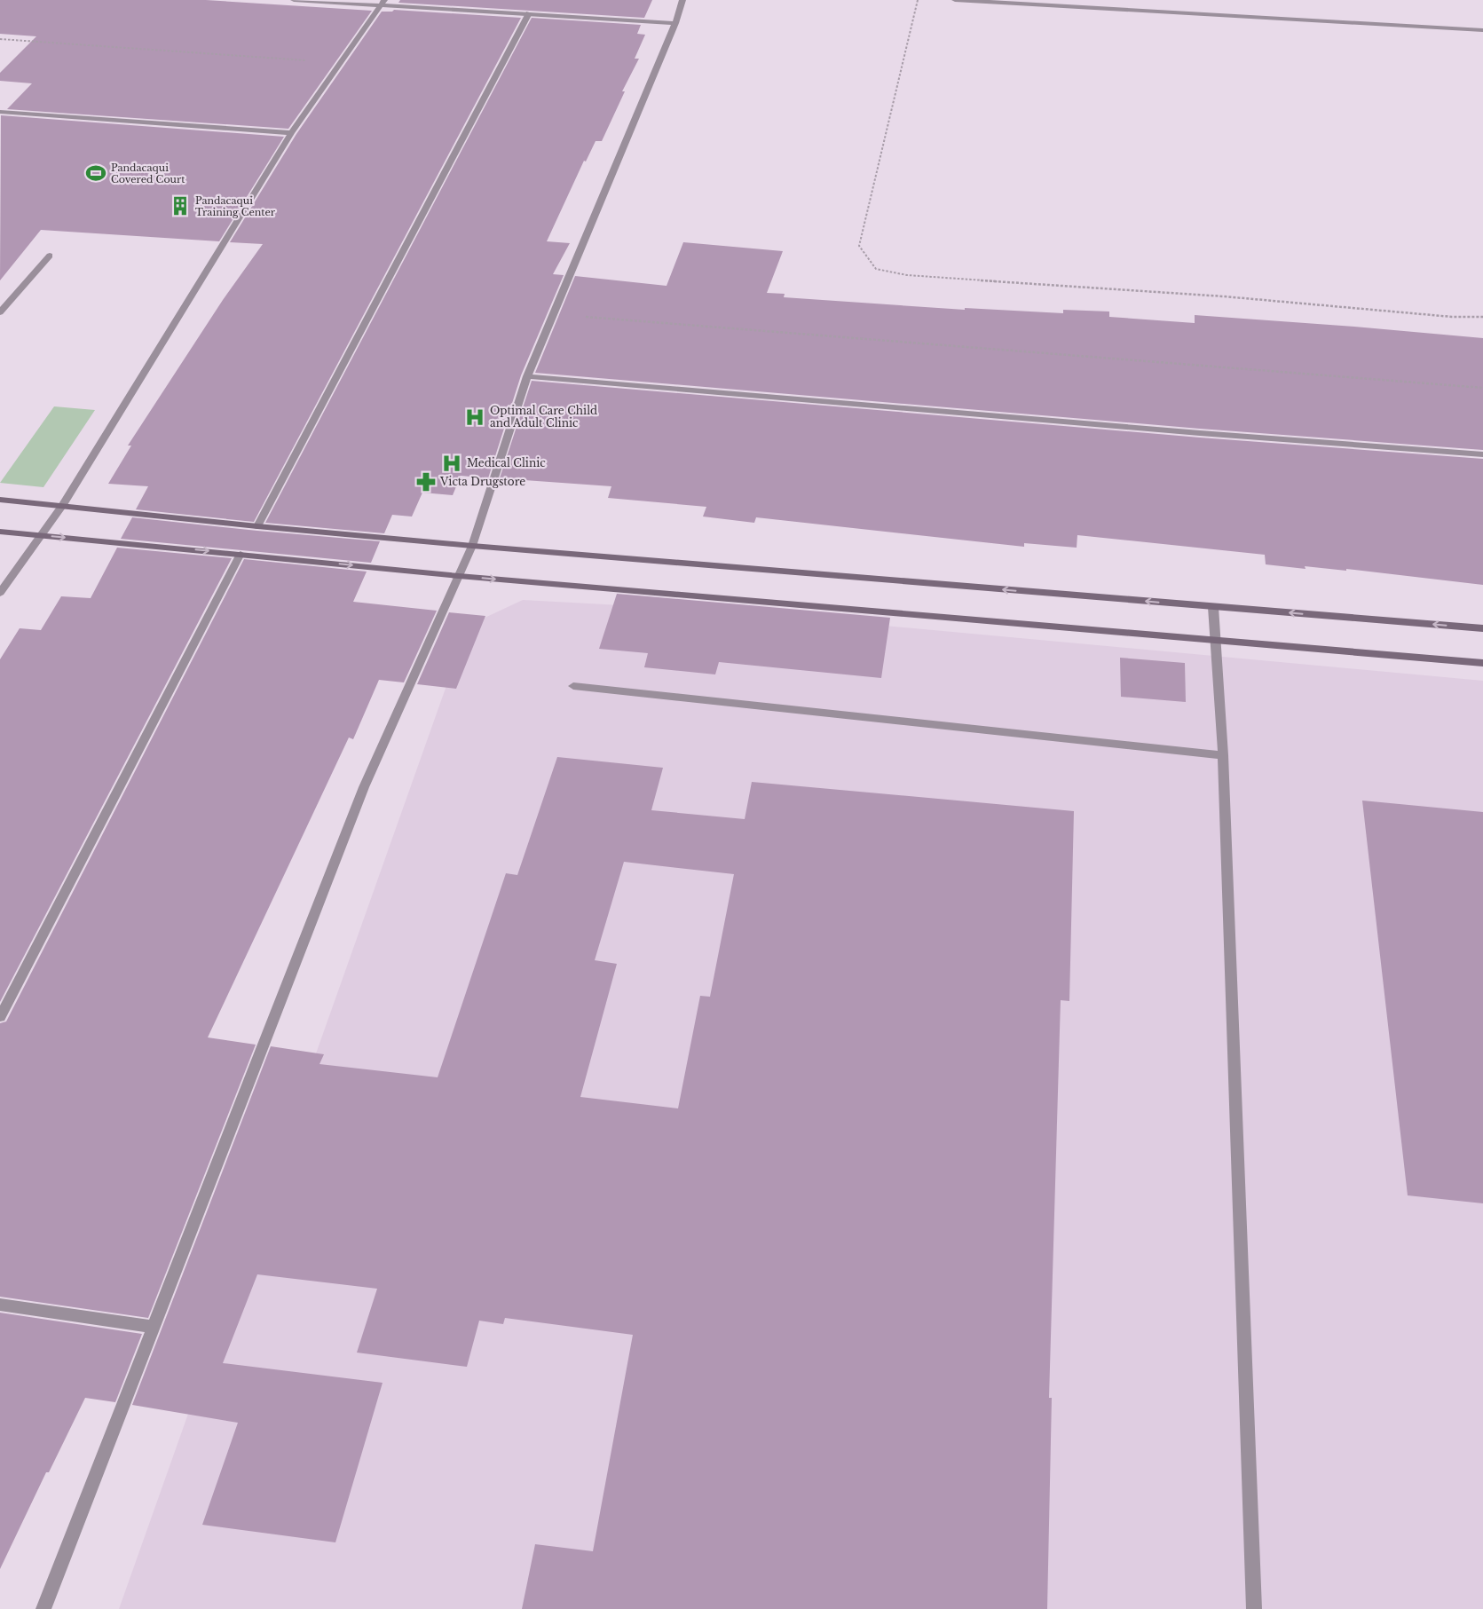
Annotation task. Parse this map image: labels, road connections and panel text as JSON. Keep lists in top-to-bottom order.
{
  "places": {
    "sports": ["Pandacaqui Covered Court"],
    "building": ["Pandacaqui Training Center"],
    "hospital": ["Optimal Care Child and Adult Clinic", "Medical Clinic"],
    "pharmacy": ["Victa Drugstore"]
  }
}
